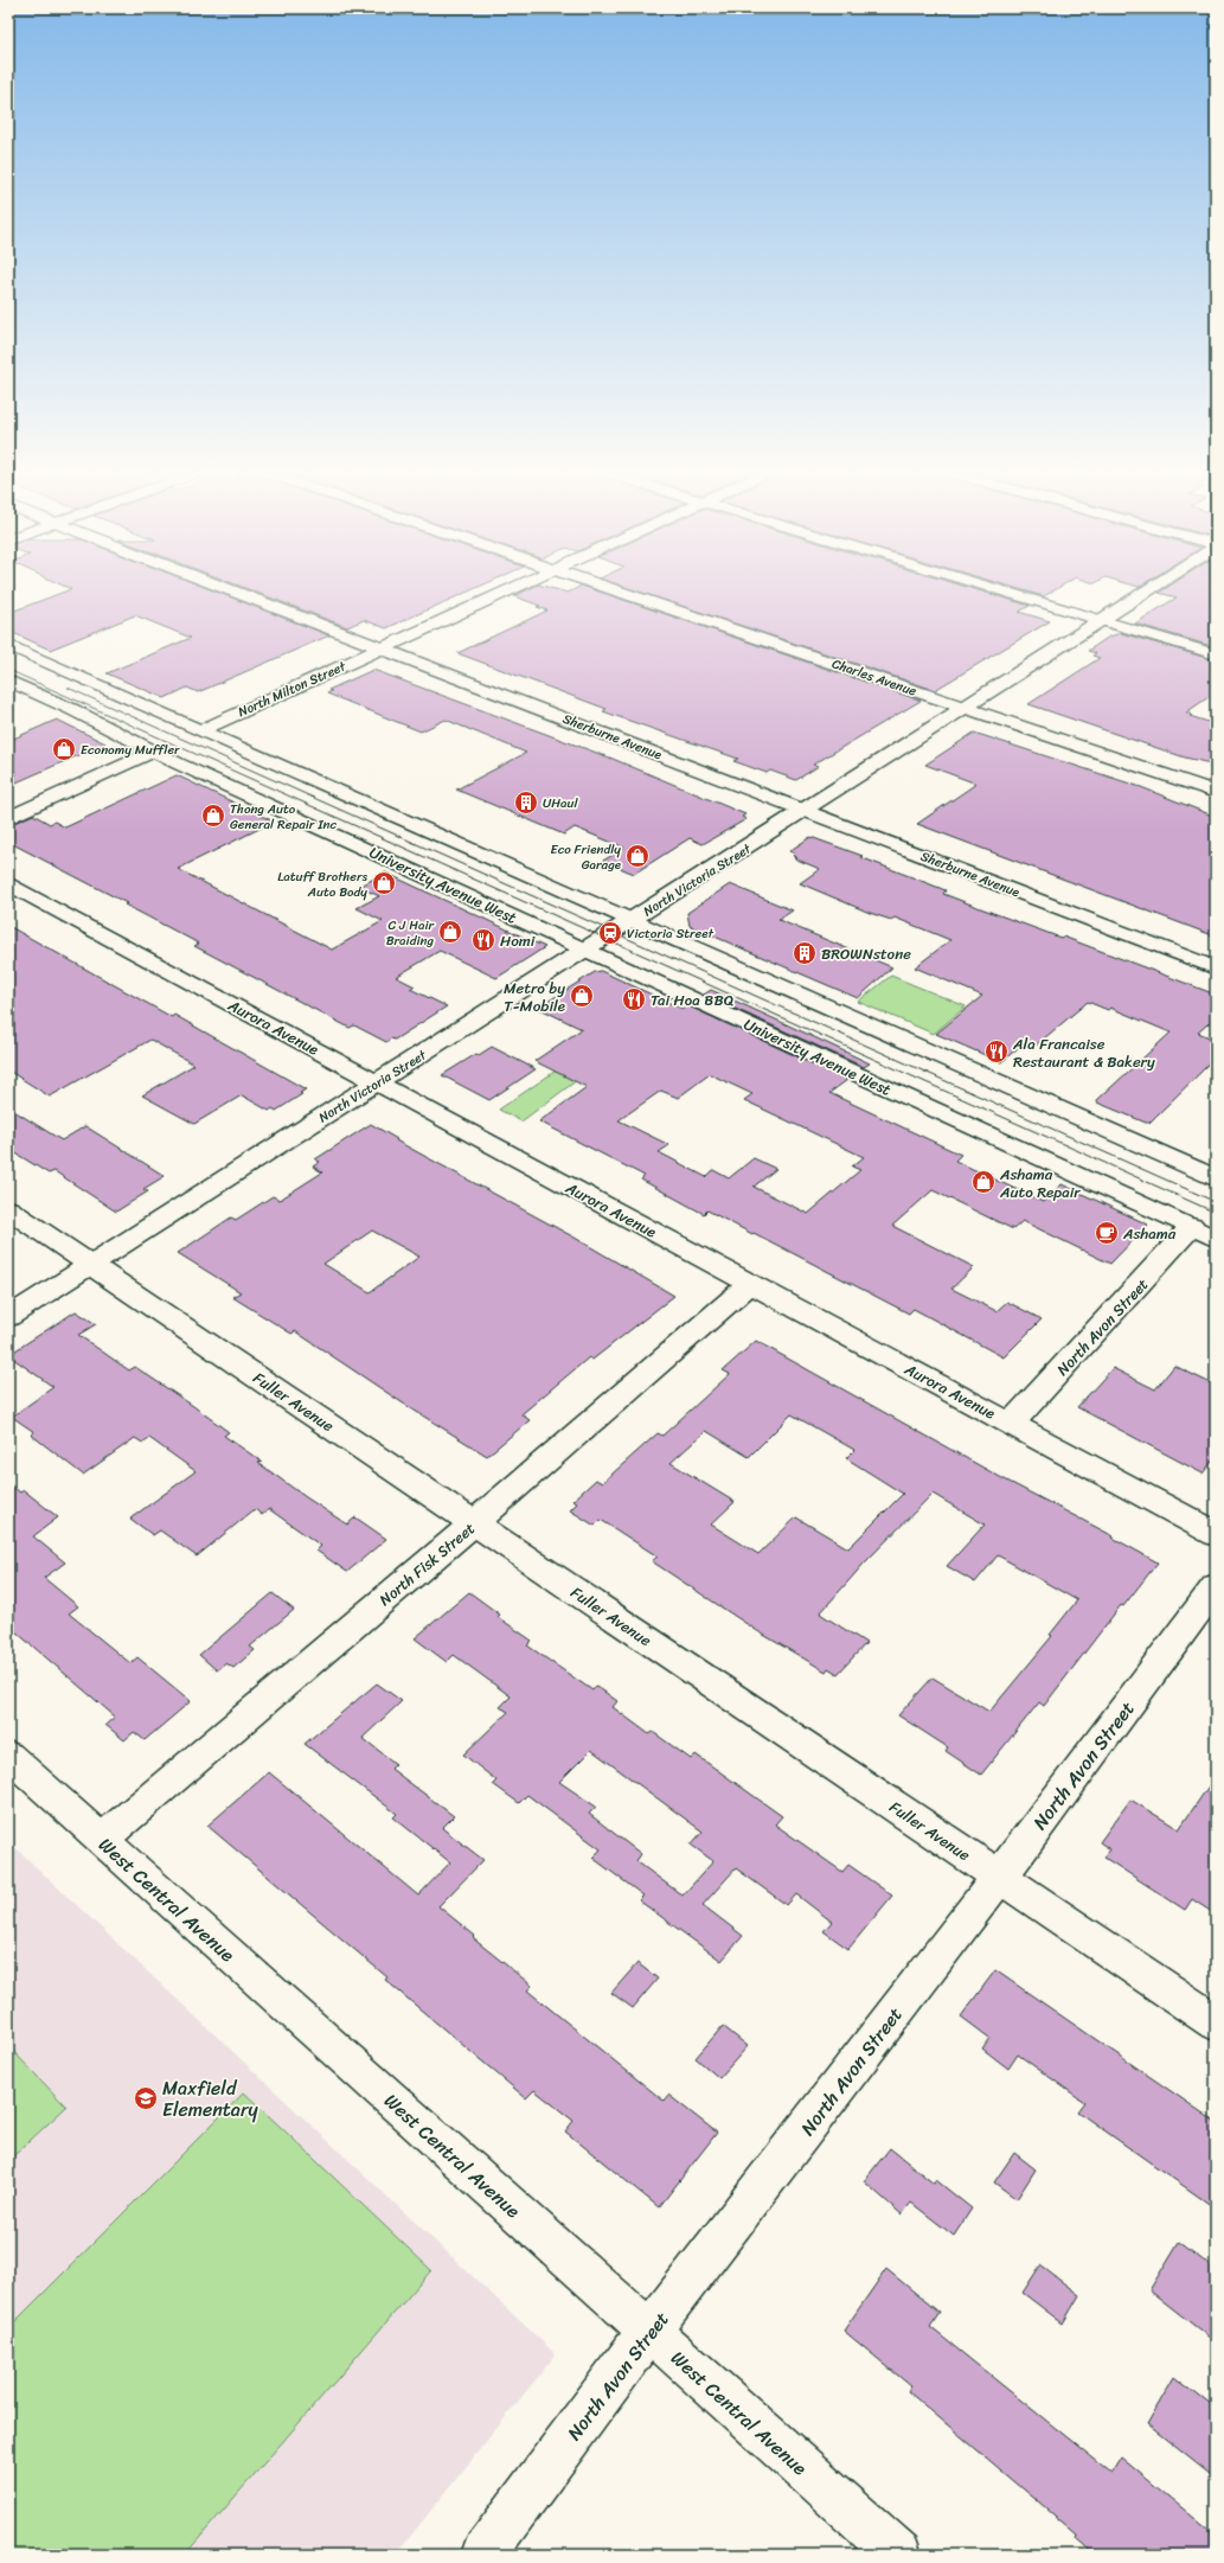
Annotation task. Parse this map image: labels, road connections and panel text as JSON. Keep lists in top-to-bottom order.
{
  "streets": {
    "street": [
      "Charles Avenue",
      "North Milton Street",
      "Sherburne Avenue",
      "North Victoria Street",
      "University Avenue West",
      "Aurora Avenue",
      "North Avon Street",
      "Fuller Avenue",
      "North Fisk Street",
      "West Central Avenue"
    ]
  },
  "crossings": [
    ["Charles Avenue", "North Victoria Street"],
    ["North Milton Street", "Sherburne Avenue"],
    ["Sherburne Avenue", "North Victoria Street"],
    ["North Victoria Street", "University Avenue West"],
    ["North Victoria Street", "Aurora Avenue"],
    ["North Victoria Street", "Fuller Avenue"],
    ["University Avenue West", "North Avon Street"],
    ["Aurora Avenue", "North Avon Street"],
    ["Aurora Avenue", "North Fisk Street"],
    ["North Avon Street", "Fuller Avenue"],
    ["North Avon Street", "West Central Avenue"],
    ["Fuller Avenue", "North Fisk Street"],
    ["North Fisk Street", "West Central Avenue"]
  ],
  "places": {
    "shop": [
      "Economy Muffler",
      "Thong Auto General Repair Inc",
      "Eco Friendly Garage",
      "Latuff Brothers Auto Body",
      "C J Hair Braiding",
      "Metro by T-Mobile",
      "Ashama Auto Repair"
    ],
    "building": ["UHaul", "BROWNstone"],
    "station": ["Victoria Street"],
    "restaurant": ["Homi", "Tai Hoa BBQ", "Ala Francaise Restaurant & Bakery"],
    "cafe": ["Ashama"],
    "school or university": ["Maxfield Elementary"]
  }
}
